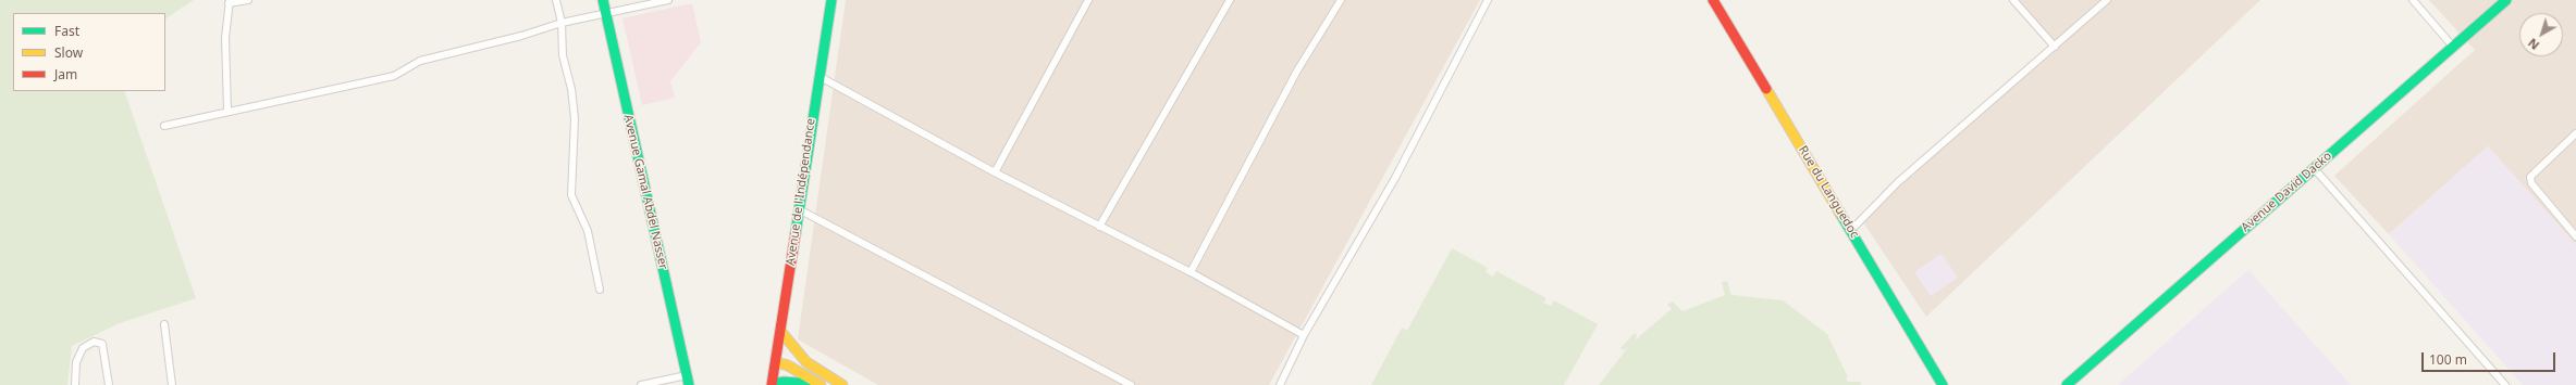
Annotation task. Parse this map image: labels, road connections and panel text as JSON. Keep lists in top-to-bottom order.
{
  "streets": {
    "main road": [
      "Avenue Gamal Abdel Nasser",
      "Avenue de l'Indépendance",
      "Rue du Languedoc",
      "Avenue David Dacko"
    ]
  },
  "legend": ["Fast", "Slow", "Jam"],
  "scale_bar": "100 m",
  "north": "bottom left"
}
